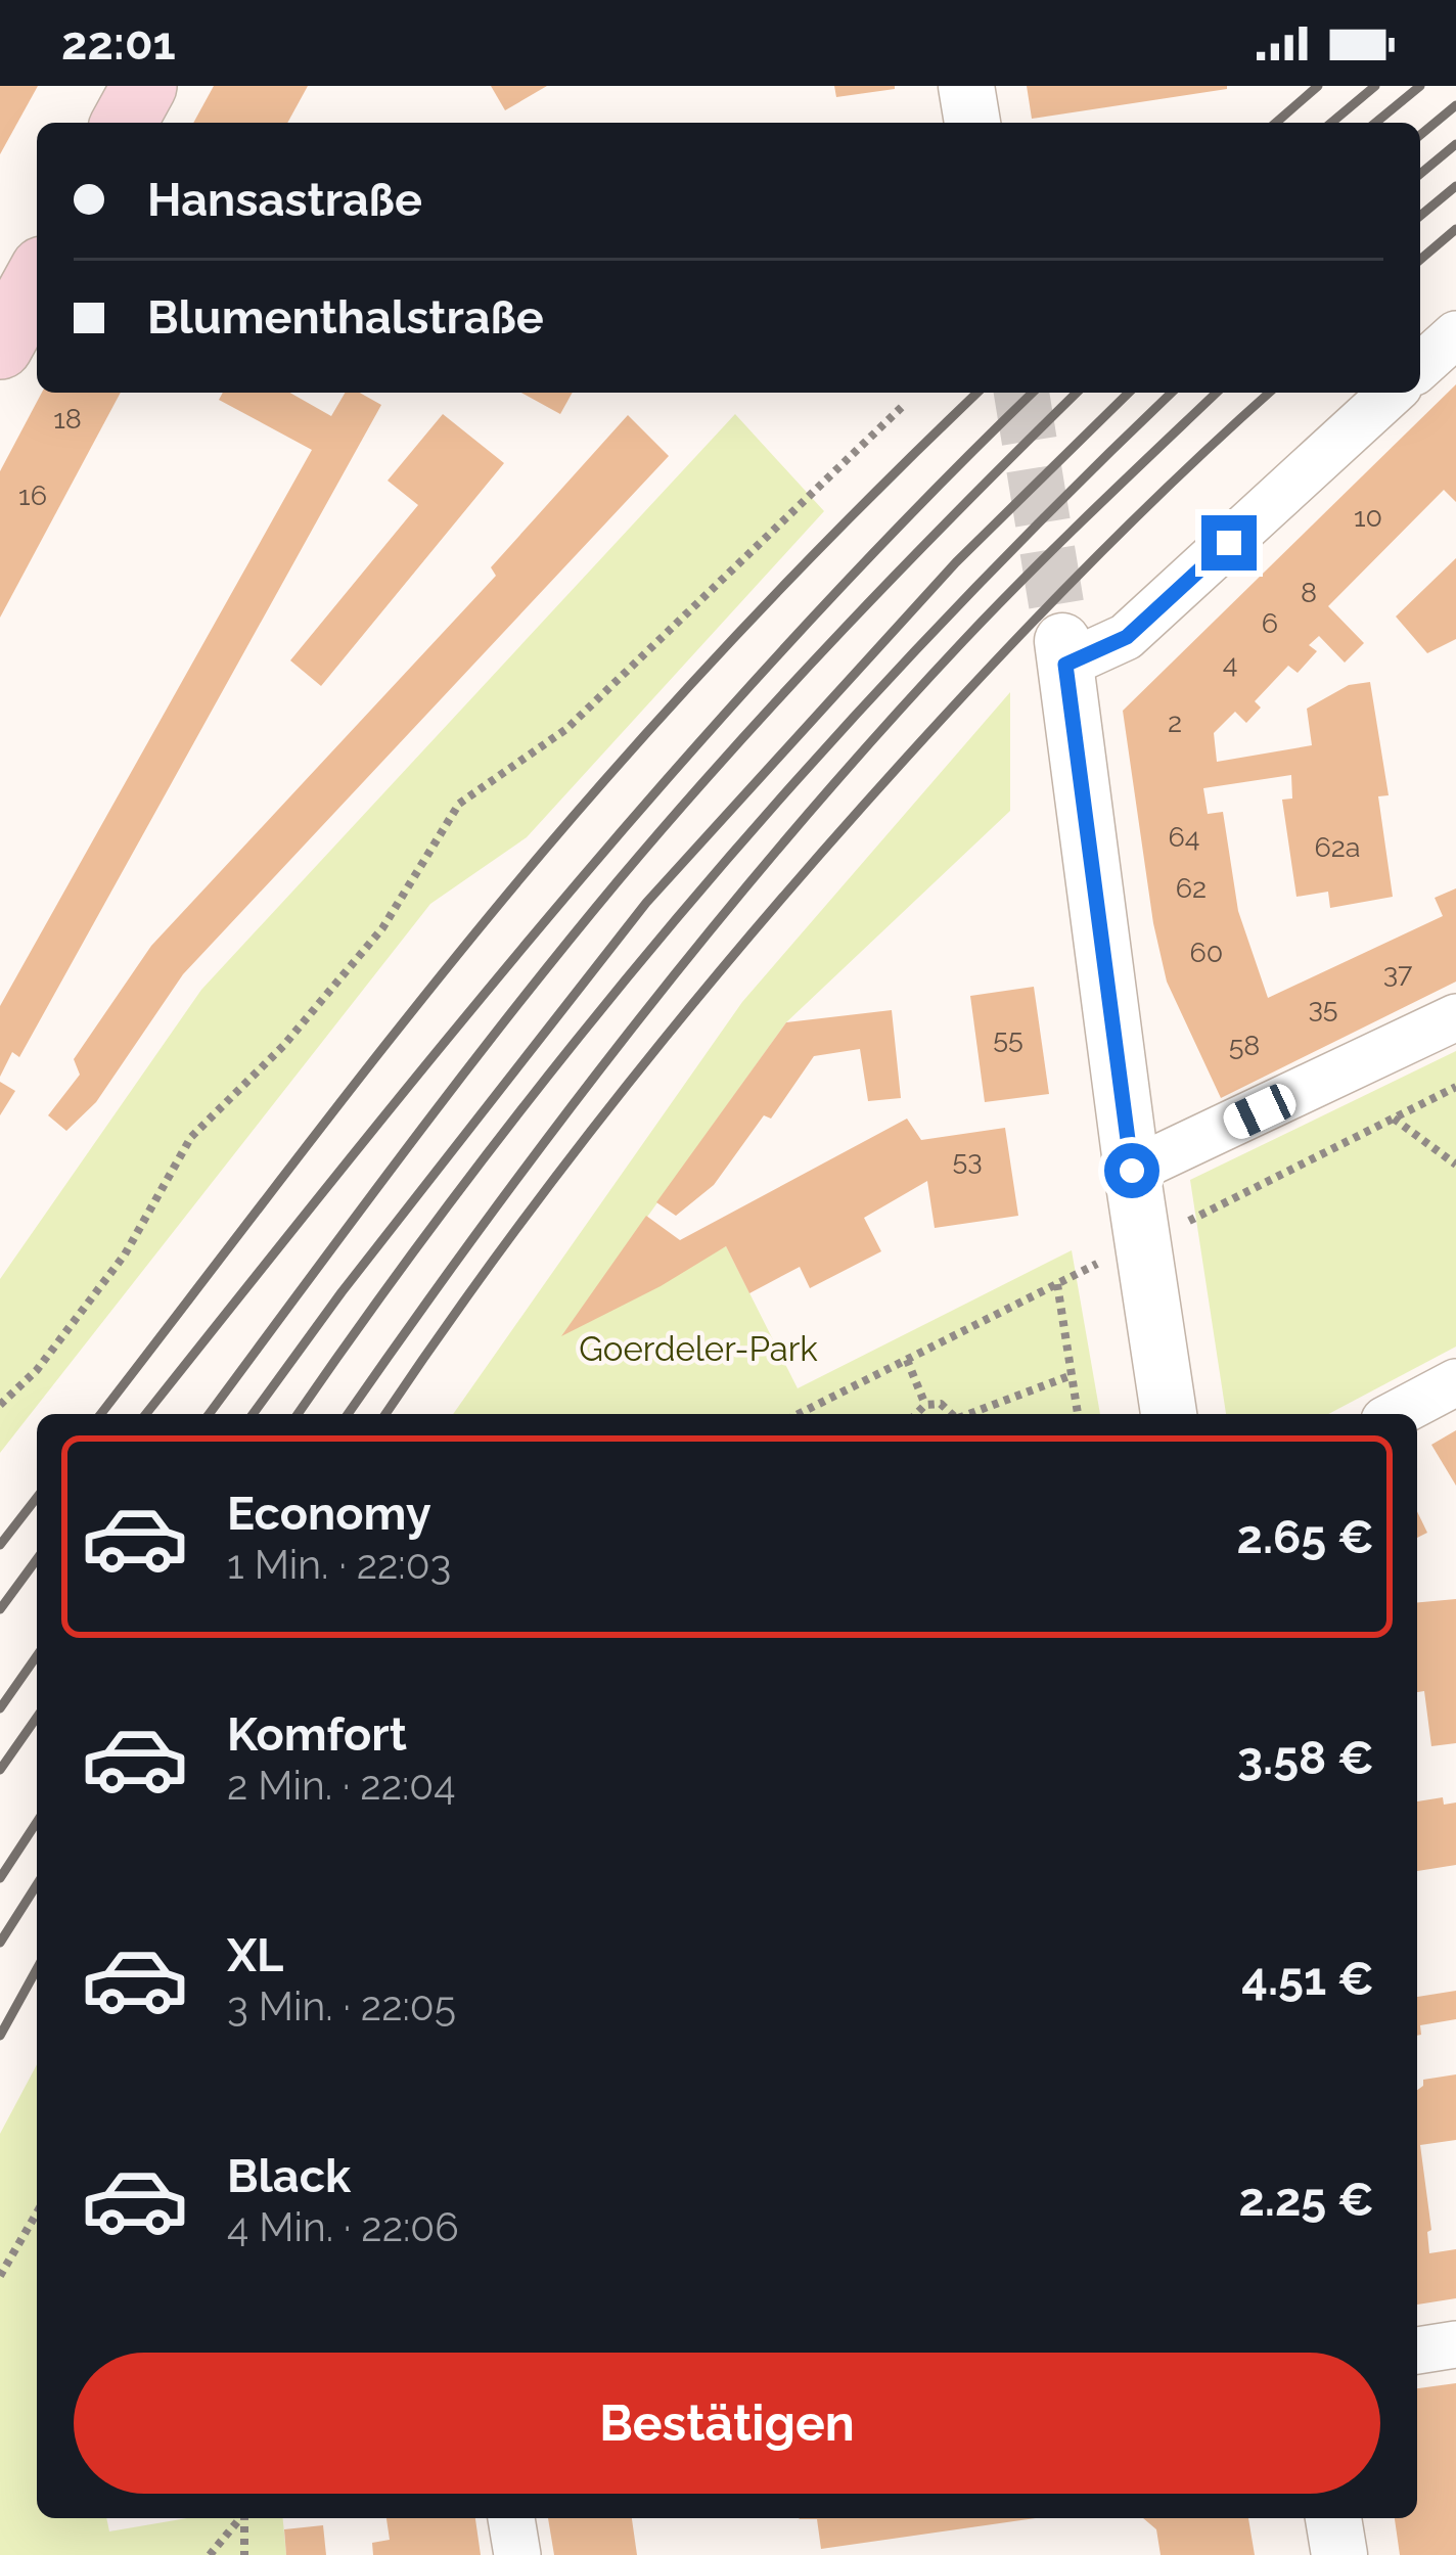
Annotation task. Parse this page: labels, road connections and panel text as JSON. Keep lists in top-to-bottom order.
{
  "parks": ["Goerdeler-Park"],
  "house_numbers": [
    "18",
    "16",
    "10",
    "8",
    "6",
    "4",
    "2",
    "64",
    "62a",
    "62",
    "60",
    "37",
    "35",
    "55",
    "58",
    "53"
  ],
  "page": {
    "status": "22:01",
    "banner": ["Hansastraße", "Blumenthalstraße"],
    "list": [
      {
        "name": "Economy",
        "note": "1 Min. · 22:03",
        "value": "2.65 €"
      },
      {
        "name": "Komfort",
        "note": "2 Min. · 22:04",
        "value": "3.58 €"
      },
      {
        "name": "XL",
        "note": "3 Min. · 22:05",
        "value": "4.51 €"
      },
      {
        "name": "Black",
        "note": "4 Min. · 22:06",
        "value": "2.25 €"
      }
    ],
    "buttons": "Bestätigen"
  }
}
